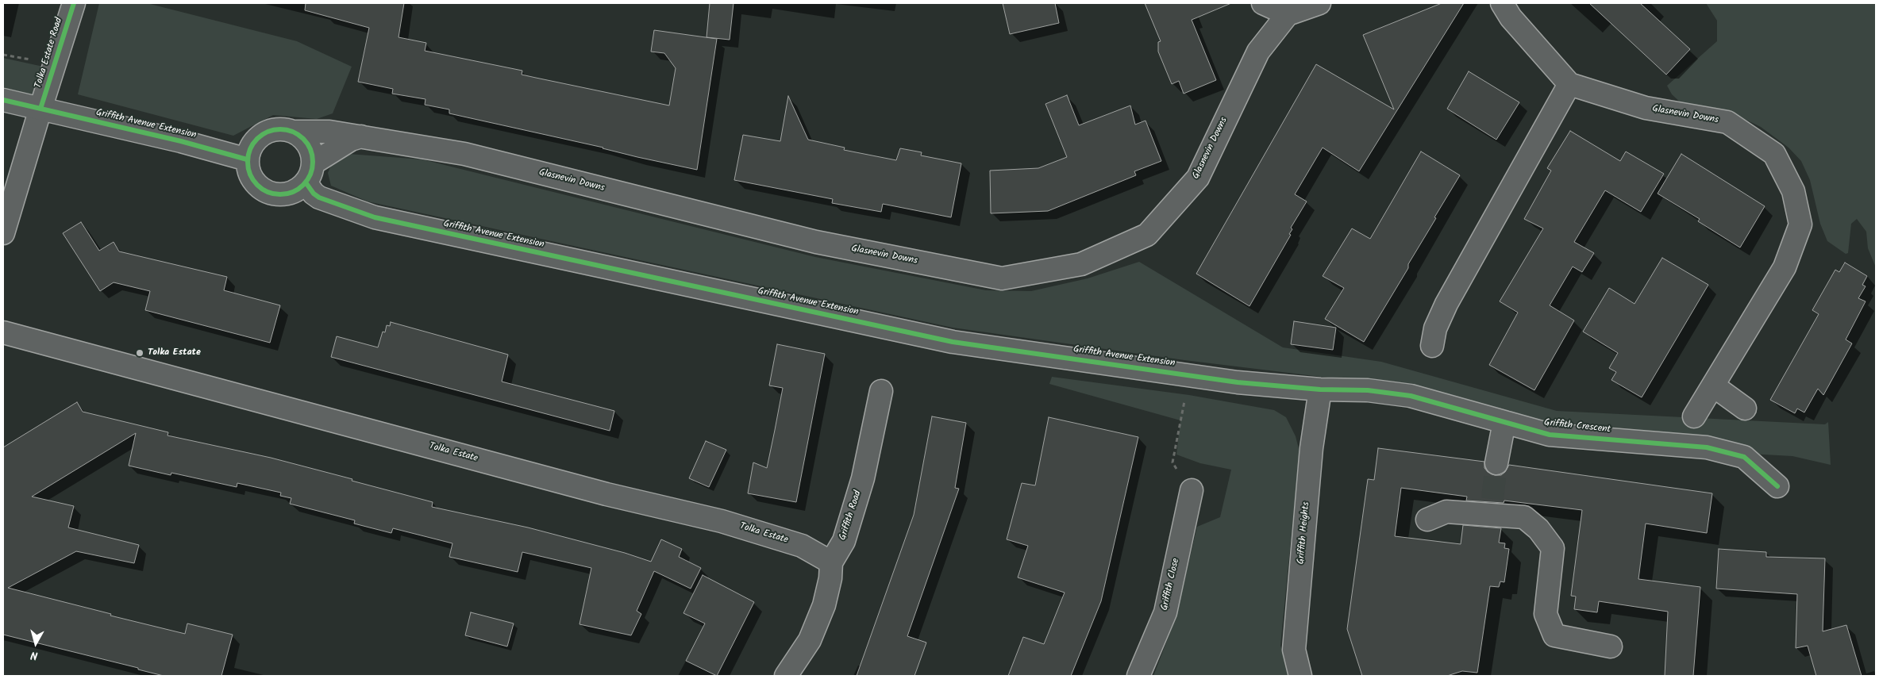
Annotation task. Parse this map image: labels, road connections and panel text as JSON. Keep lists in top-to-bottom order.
{
  "streets": {
    "street": [
      "Tolka Estate Road",
      "Glasnevin Downs",
      "Griffith Avenue Extension",
      "Griffith Crescent",
      "Tolka Estate",
      "Griffith Road",
      "Griffith Heights",
      "Griffith Close"
    ]
  },
  "crossings": [
    ["Tolka Estate Road", "Griffith Avenue Extension"],
    ["Glasnevin Downs", "Griffith Avenue Extension"],
    ["Griffith Avenue Extension", "Griffith Crescent"],
    ["Griffith Avenue Extension", "Griffith Heights"],
    ["Griffith Crescent", "Griffith Heights"],
    ["Tolka Estate", "Griffith Road"]
  ],
  "places": ["Tolka Estate"],
  "north": "bottom"
}
